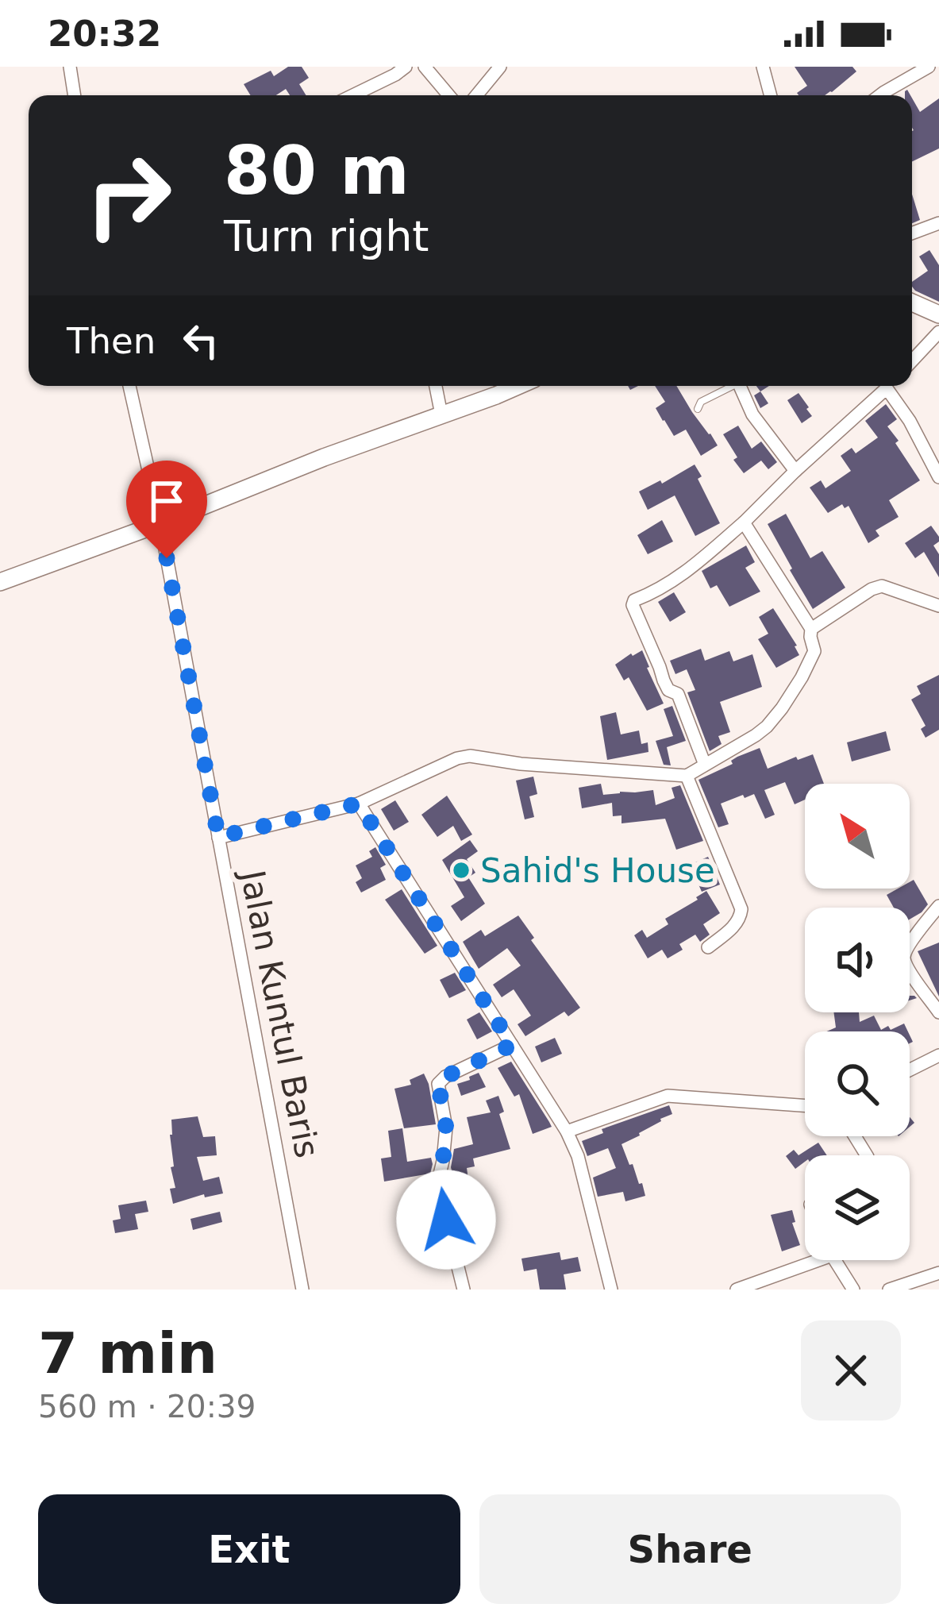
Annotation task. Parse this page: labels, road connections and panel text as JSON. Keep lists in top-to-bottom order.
{
  "streets": {
    "street": ["Jalan Kuntul Baris"]
  },
  "places": ["Sahid's House"],
  "north": "top left",
  "page": {
    "status": "20:32",
    "turn": ["80 m", "Turn right"],
    "then": "Then",
    "heading": ["7 min", "560 m · 20:39"],
    "buttons": ["Exit", "Share"]
  }
}
